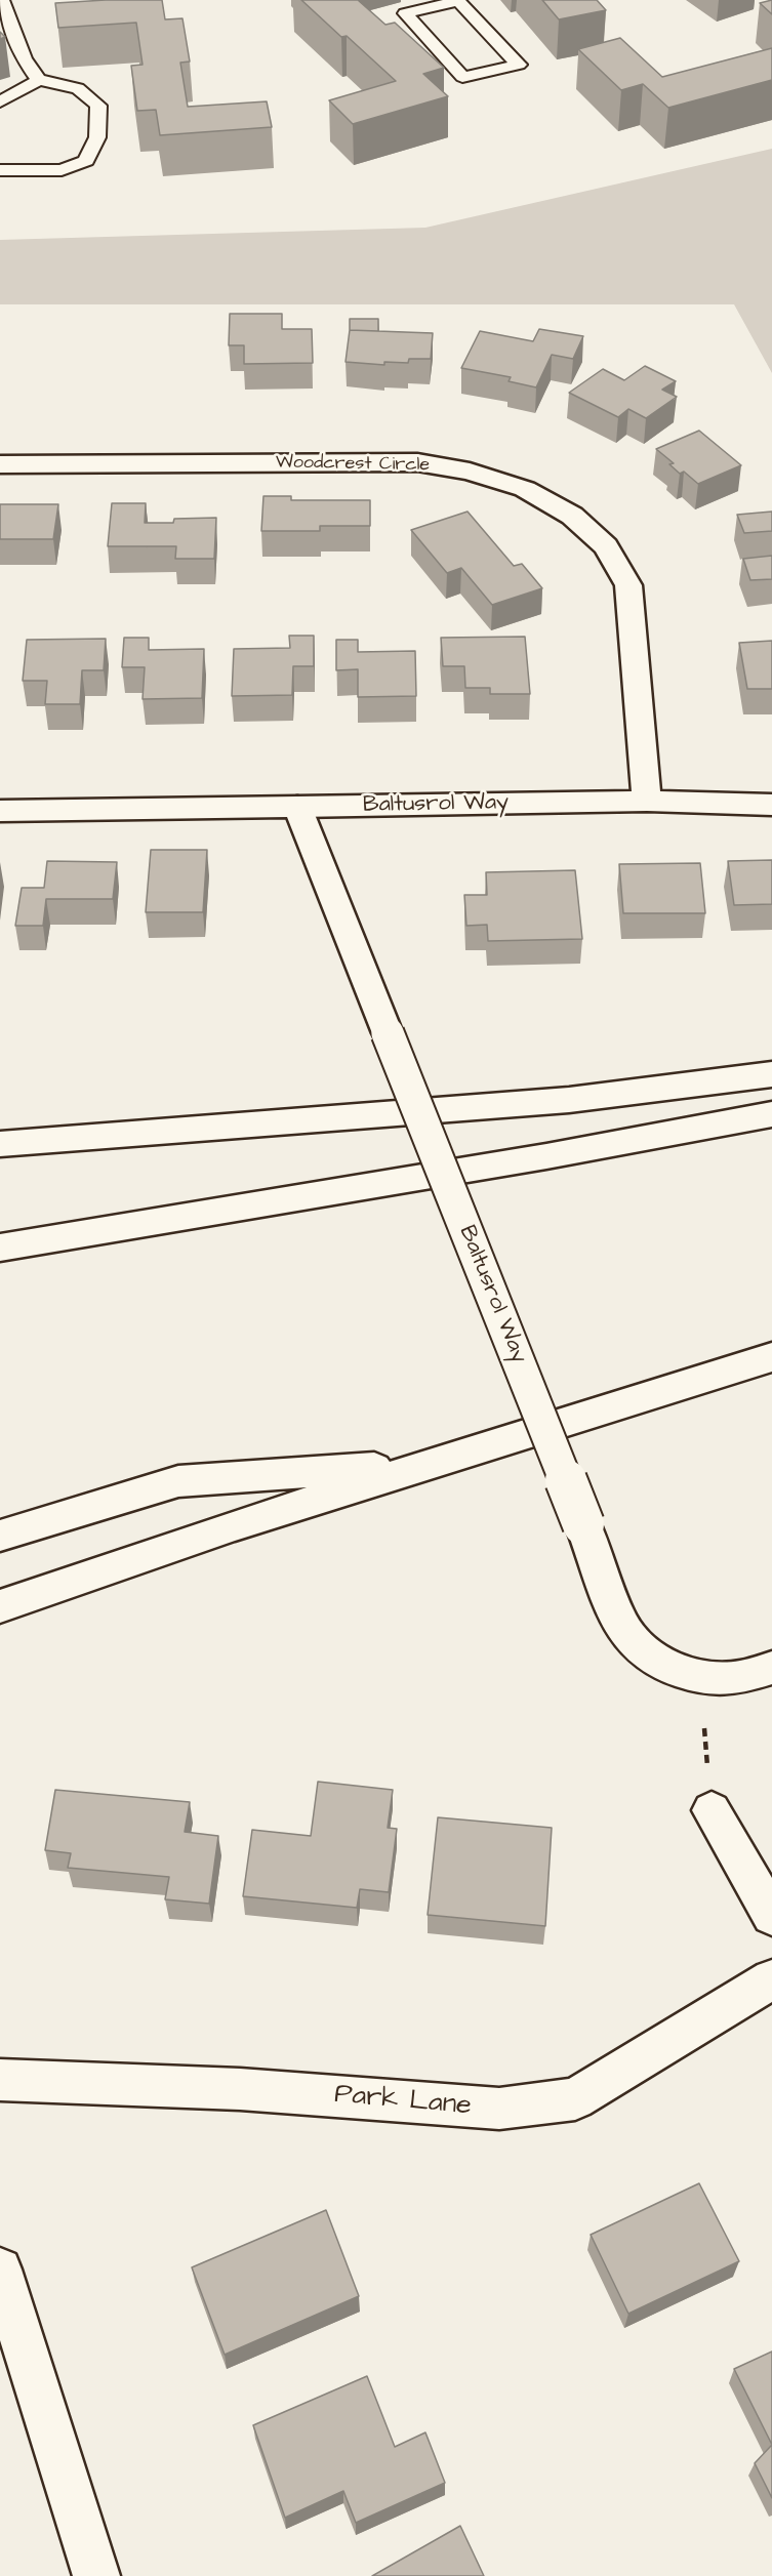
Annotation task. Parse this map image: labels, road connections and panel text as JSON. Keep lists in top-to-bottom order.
{
  "streets": {
    "main road": ["Woodcrest Circle", "Baltusrol Way", "Park Lane"]
  },
  "crossings": [
    ["Woodcrest Circle", "Baltusrol Way"]
  ]
}
